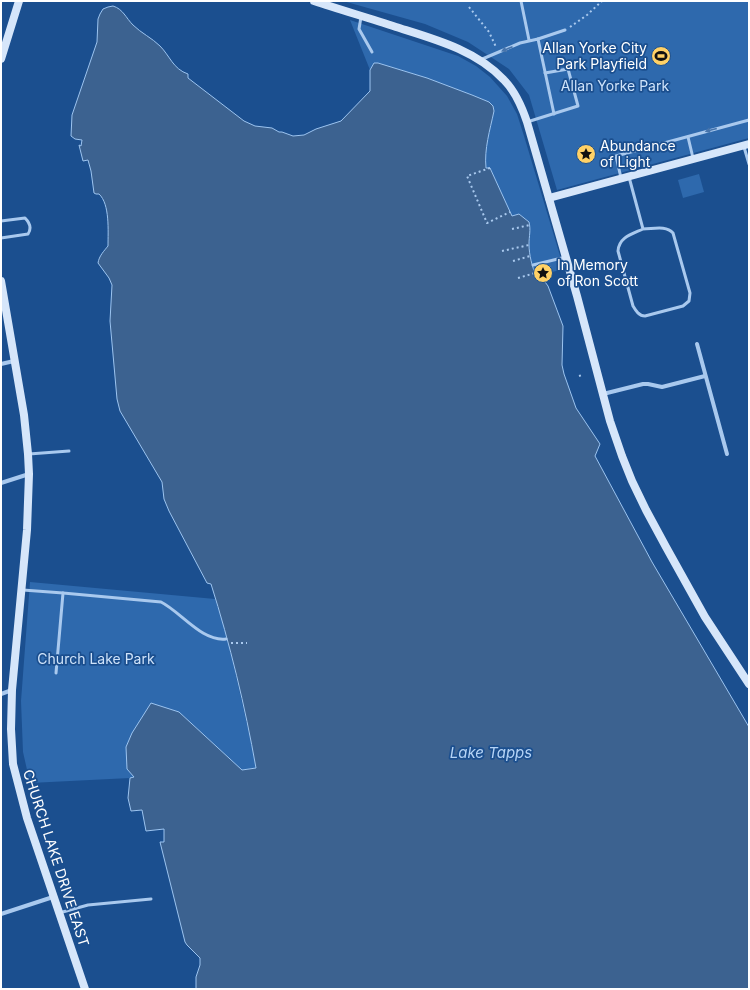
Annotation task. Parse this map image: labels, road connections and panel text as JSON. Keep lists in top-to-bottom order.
{
  "streets": {
    "street": ["CHURCH LAKE DRIVE EAST"]
  },
  "water": ["Lake Tapps"],
  "parks": ["Allan Yorke Park", "Church Lake Park"],
  "places": {
    "sports": ["Allan Yorke City Park Playfield"],
    "place": ["Abundance of Light", "In Memory of Ron Scott"]
  }
}
